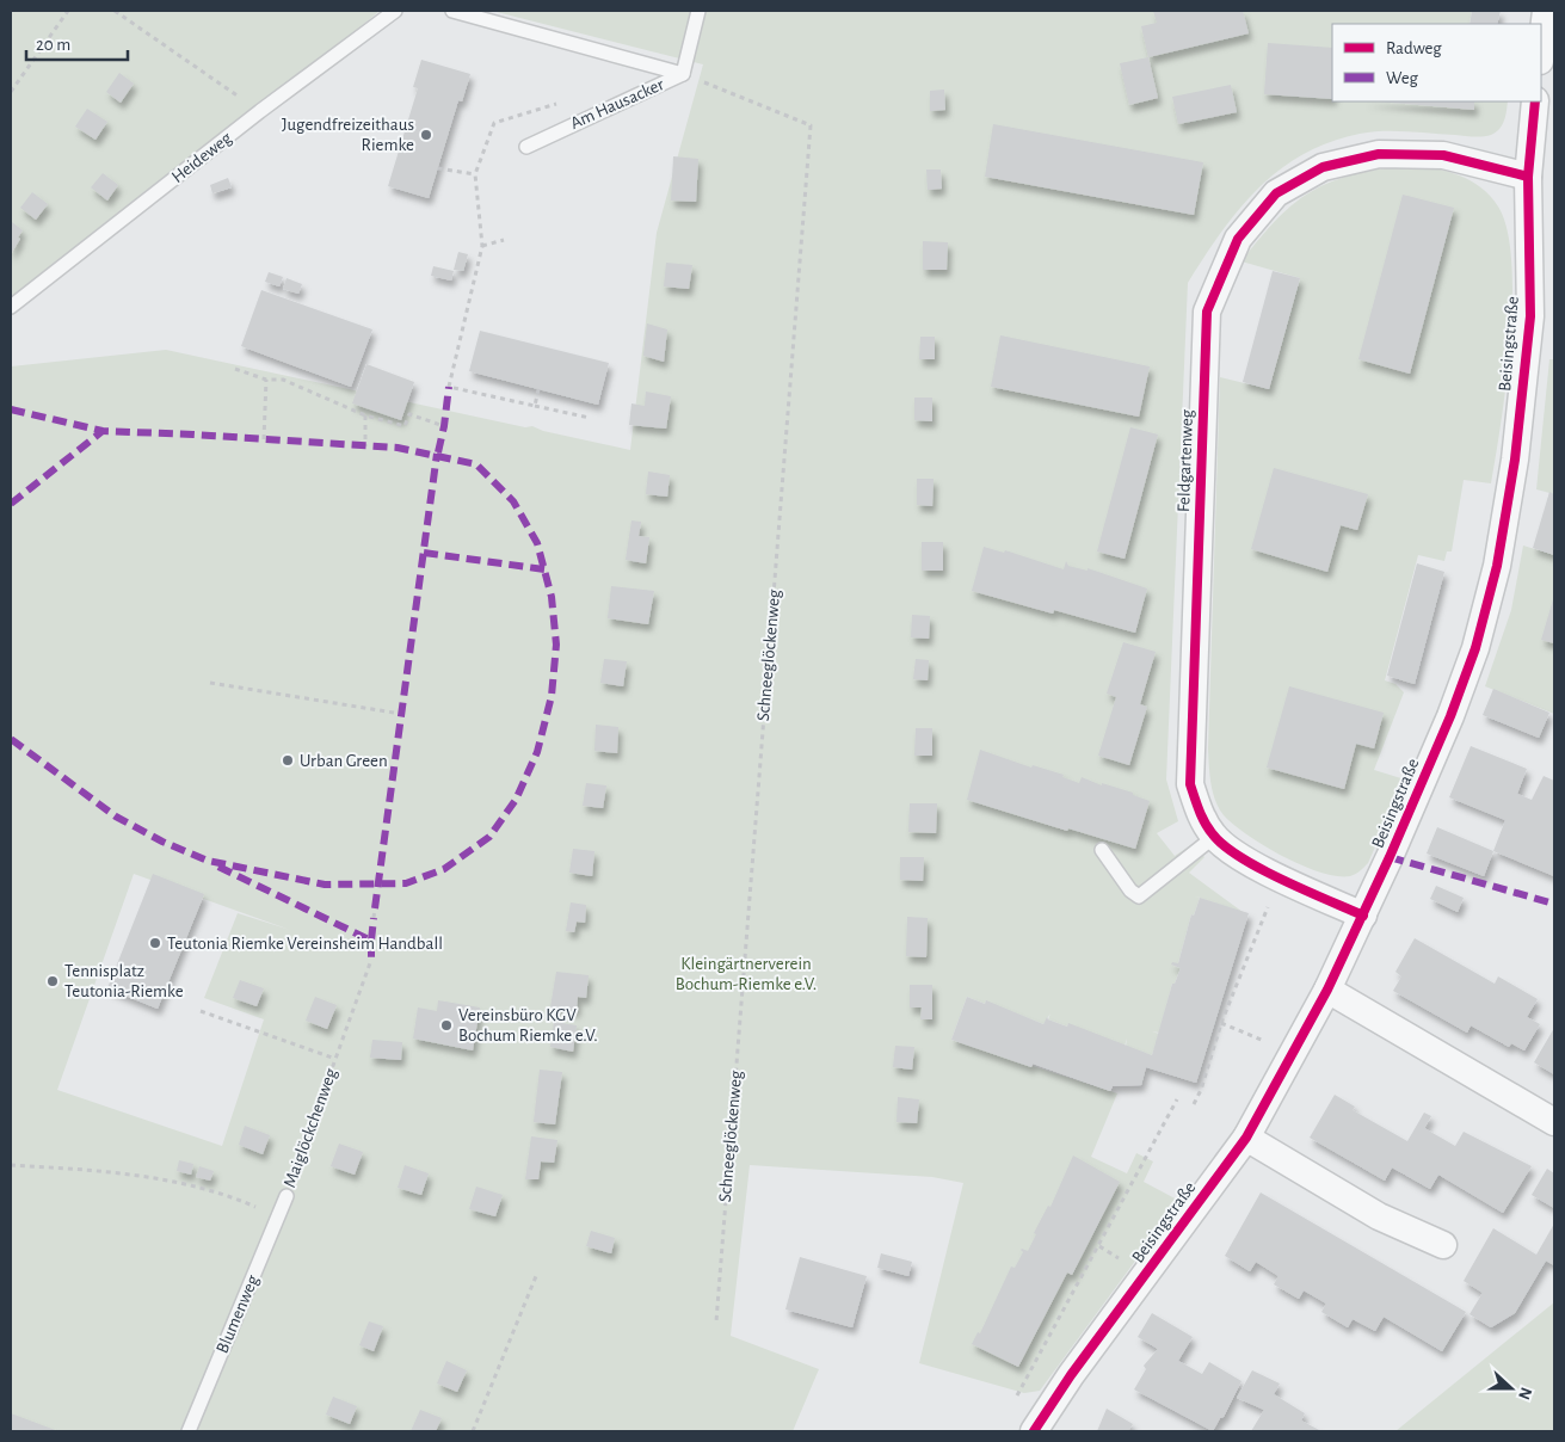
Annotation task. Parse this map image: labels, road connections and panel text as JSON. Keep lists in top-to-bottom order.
{
  "streets": {
    "street": ["Beisingstraße", "Feldgartenweg"],
    "lane": ["Am Hausacker", "Heideweg", "Blumenweg"],
    "path": ["Schneeglöckenweg", "Maiglöckchenweg"]
  },
  "crossings": [
    ["Am Hausacker", "Schneeglöckenweg"],
    ["Beisingstraße", "Feldgartenweg"],
    ["Maiglöckchenweg", "Blumenweg"]
  ],
  "parks": ["Kleingärtnerverein Bochum-Riemke e.V."],
  "places": [
    "Jugendfreizeithaus Riemke",
    "Urban Green",
    "Teutonia Riemke Vereinsheim Handball",
    "Tennisplatz Teutonia-Riemke",
    "Vereinsbüro KGV Bochum Riemke e.V."
  ],
  "legend": ["Radweg", "Weg"],
  "scale_bar": "20 m",
  "north": "right"
}
